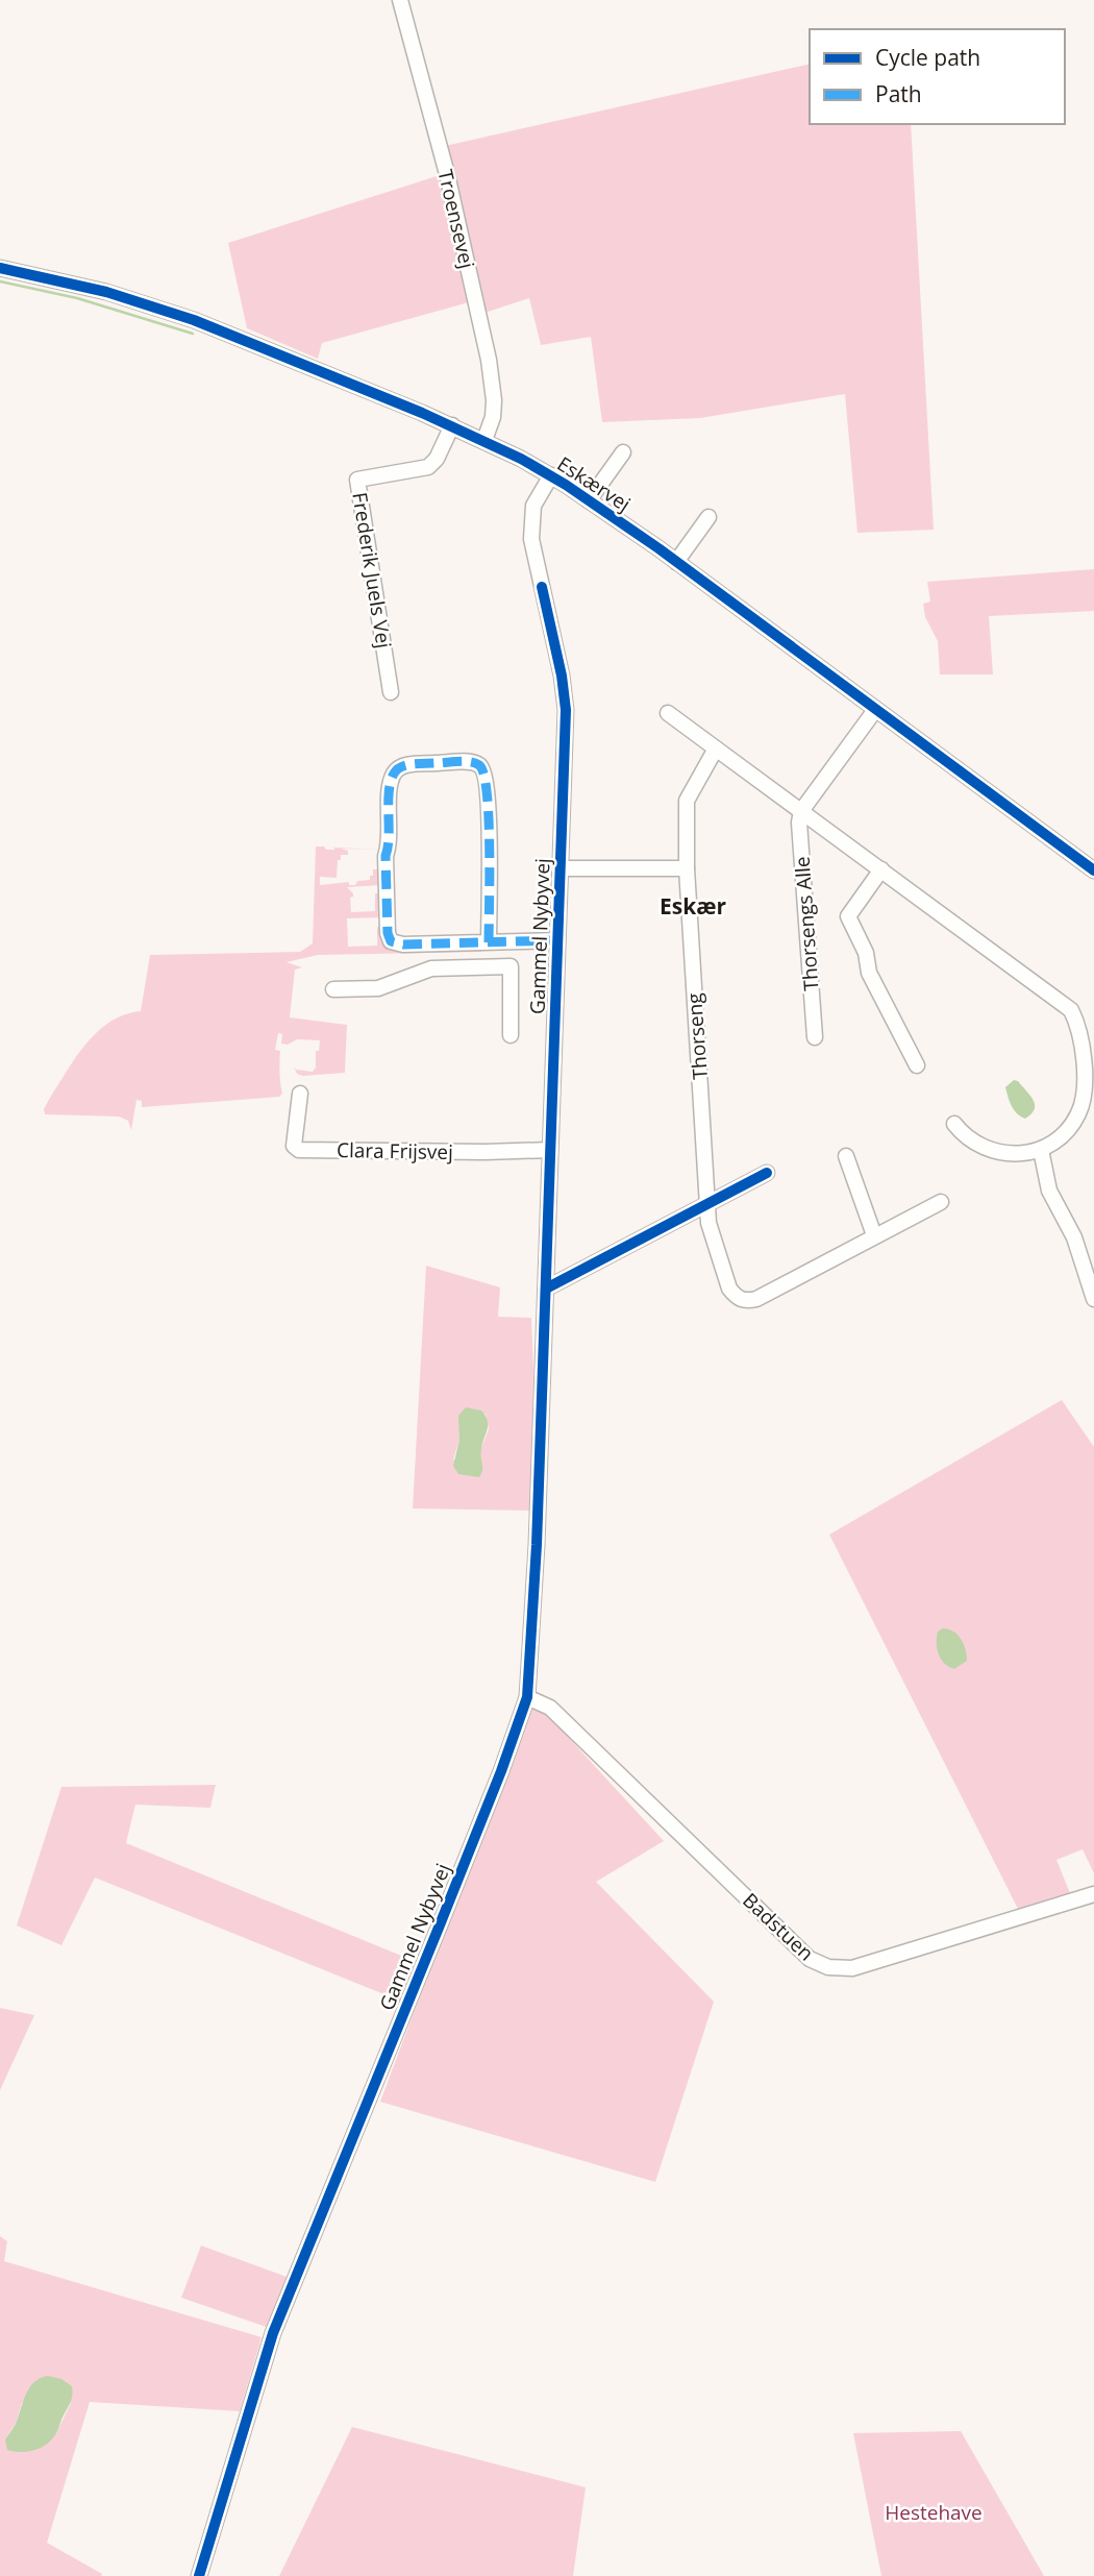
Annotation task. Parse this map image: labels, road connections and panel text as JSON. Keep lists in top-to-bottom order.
{
  "streets": {
    "street": [
      "Troensevej",
      "Eskærvej",
      "Frederik Juels Vej",
      "Thorsengs Alle",
      "Gammel Nybyvej",
      "Thorseng",
      "Clara Frijsvej",
      "Badstuen"
    ]
  },
  "crossings": [
    ["Troensevej", "Eskærvej"],
    ["Eskærvej", "Frederik Juels Vej"],
    ["Eskærvej", "Gammel Nybyvej"],
    ["Gammel Nybyvej", "Clara Frijsvej"],
    ["Gammel Nybyvej", "Badstuen"]
  ],
  "districts": ["Eskær"],
  "parks": ["Hestehave"],
  "legend": ["Cycle path", "Path"]
}
